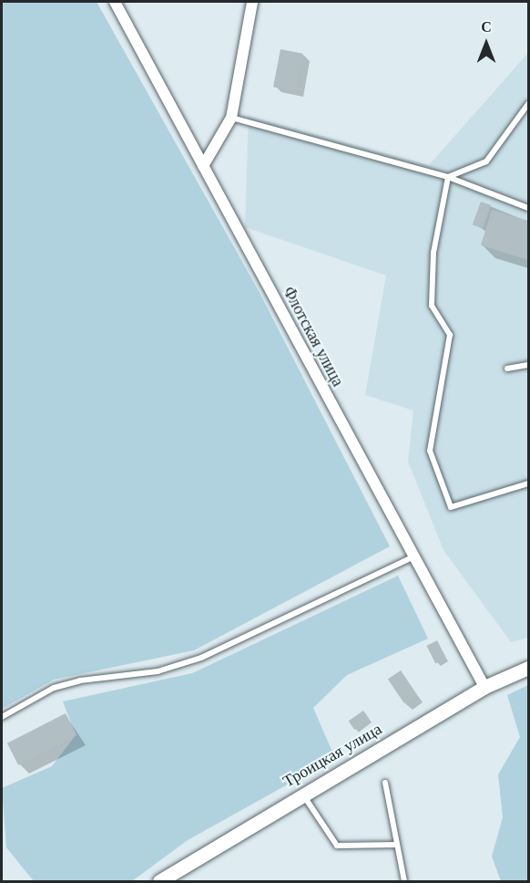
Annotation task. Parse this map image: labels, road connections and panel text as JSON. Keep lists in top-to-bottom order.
{
  "streets": {
    "street": ["Флотская улица", "Троицкая улица"]
  },
  "crossings": [
    ["Флотская улица", "Троицкая улица"]
  ],
  "north": "top"
}
